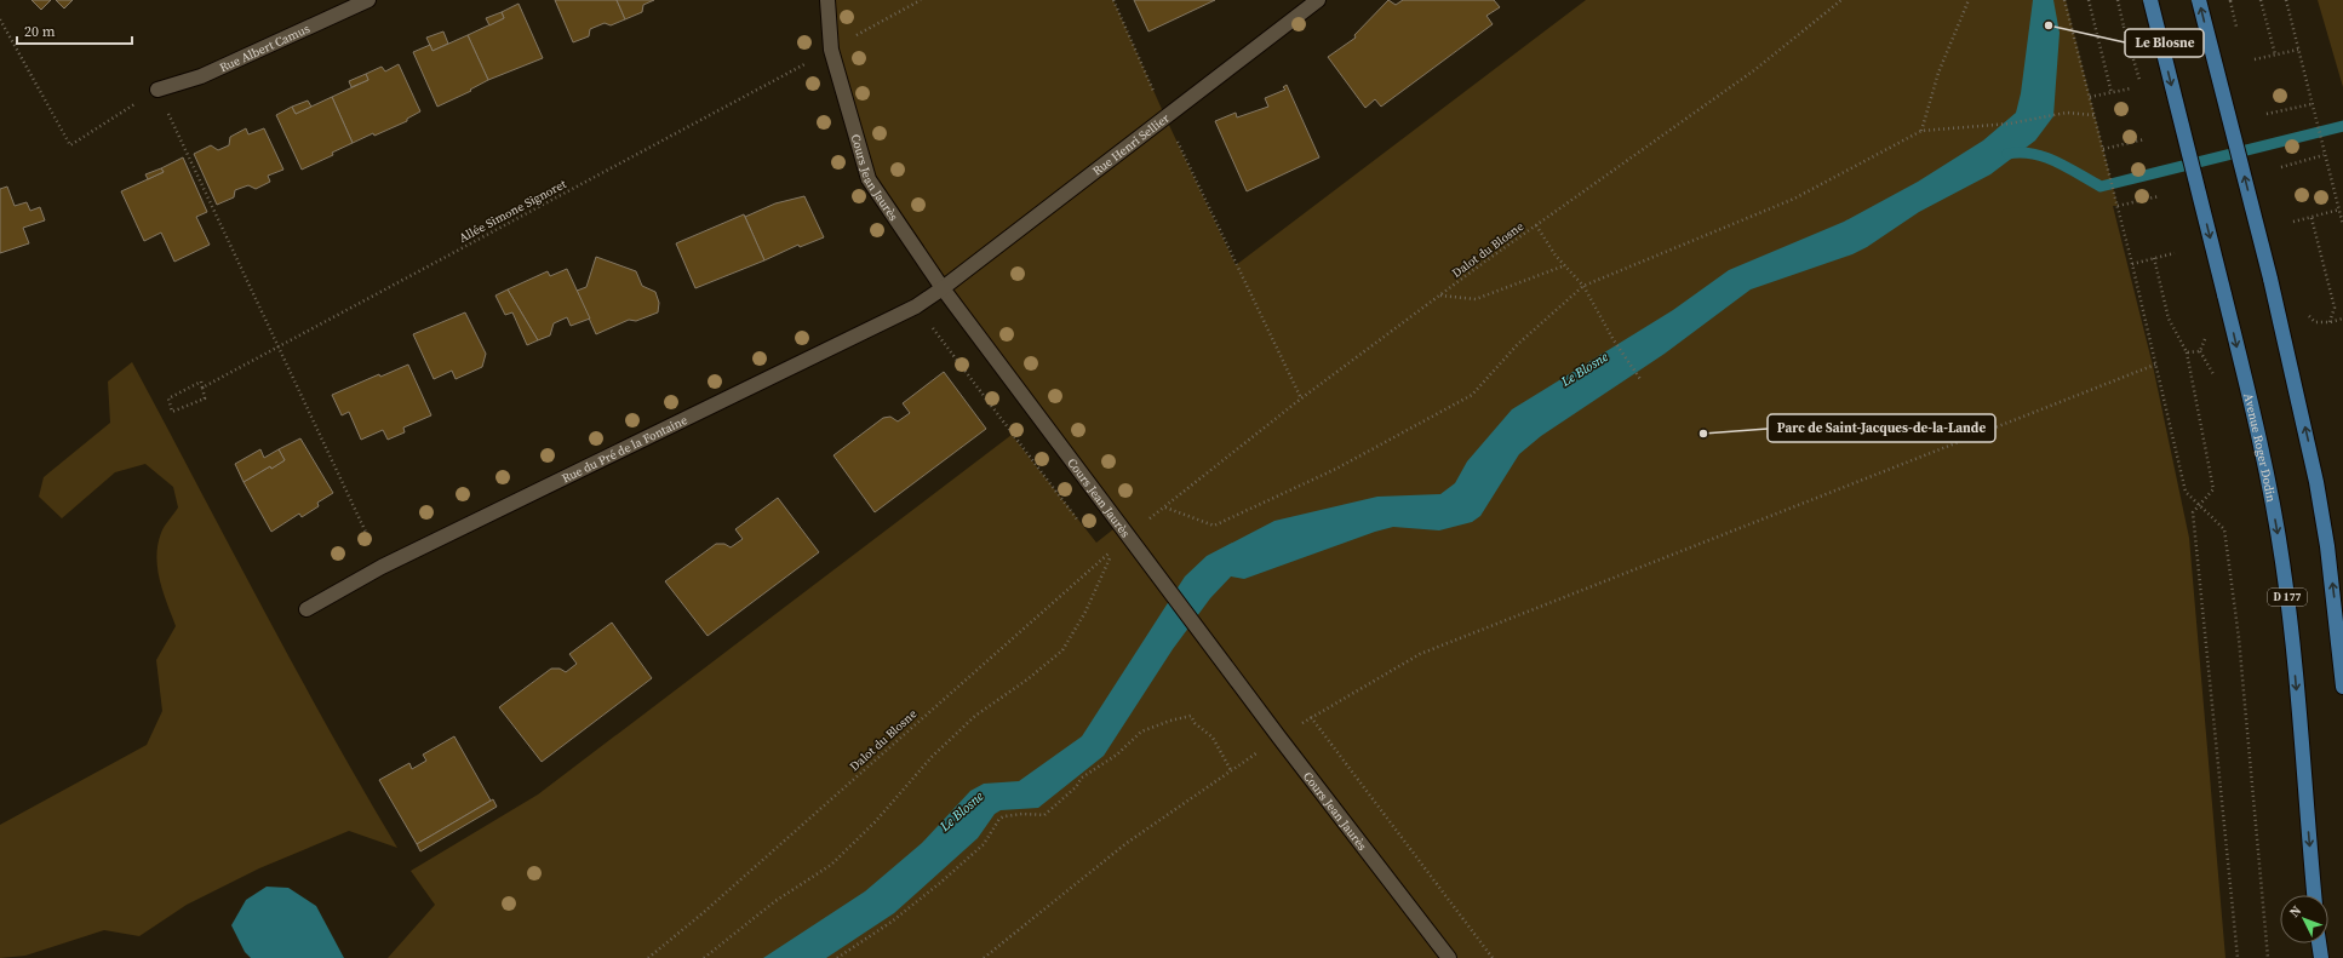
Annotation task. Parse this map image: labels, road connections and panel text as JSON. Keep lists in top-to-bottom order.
{
  "streets": {
    "main road": ["Avenue Roger Dodin", "D 177"],
    "street": [
      "Rue Albert Camus",
      "Rue Henri Sellier",
      "Cours Jean Jaurès",
      "Rue du Pré de la Fontaine"
    ],
    "path": ["Allée Simone Signoret", "Dalot du Blosne"]
  },
  "crossings": [
    ["Rue Henri Sellier", "Cours Jean Jaurès"],
    ["Rue Henri Sellier", "Rue du Pré de la Fontaine"],
    ["Cours Jean Jaurès", "Allée Simone Signoret"],
    ["Cours Jean Jaurès", "Rue du Pré de la Fontaine"]
  ],
  "water": ["Le Blosne"],
  "places": ["Le Blosne", "Parc de Saint-Jacques-de-la-Lande"],
  "scale_bar": "20 m",
  "north": "top left"
}
